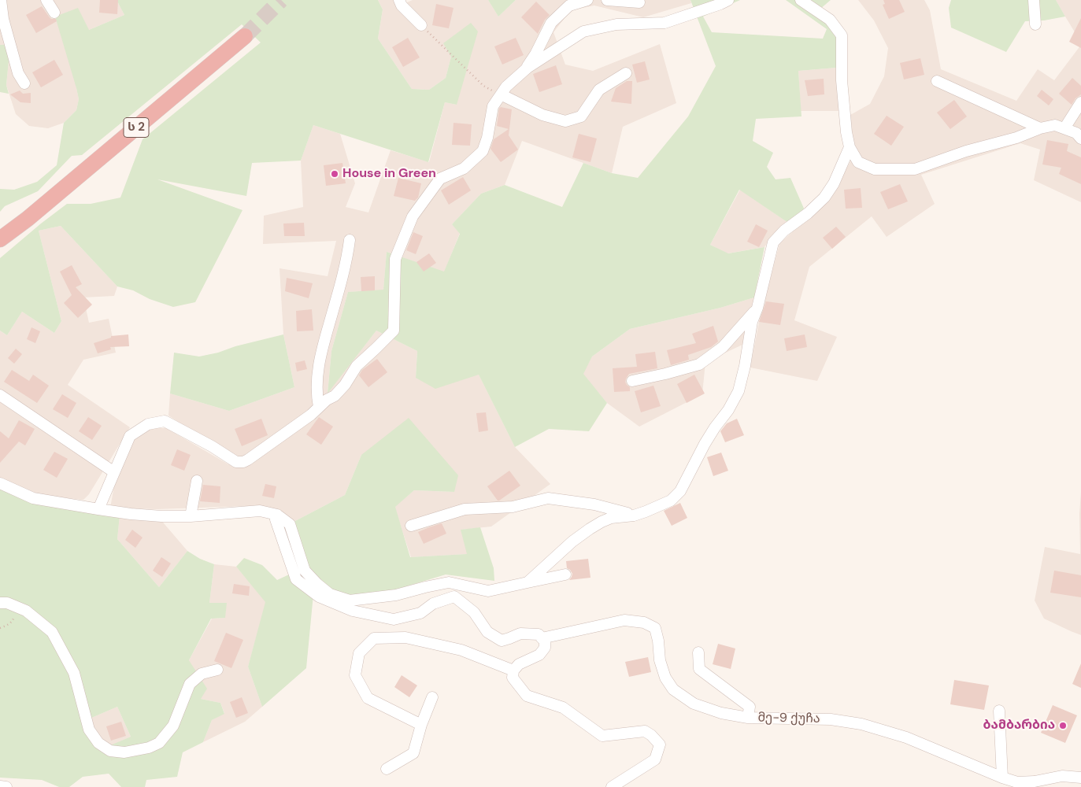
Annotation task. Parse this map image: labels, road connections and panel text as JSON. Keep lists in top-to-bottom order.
{
  "streets": {
    "highway": ["ს 2"],
    "street": ["მე-9 ქუჩა"]
  },
  "places": ["House in Green", "ბამბარბია"]
}
